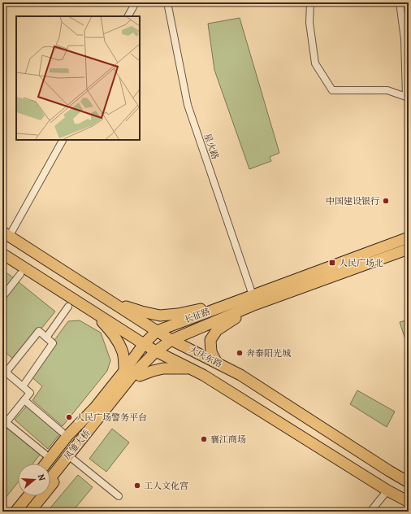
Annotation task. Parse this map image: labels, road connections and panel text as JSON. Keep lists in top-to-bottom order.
{
  "streets": {
    "main road": ["长征路", "大庆东路", "凤雏大桥"],
    "street": ["星火路"]
  },
  "crossings": [
    ["长征路", "大庆东路"],
    ["长征路", "凤雏大桥"]
  ],
  "places": {
    "other": [
      "中国建设银行",
      "奔泰阳光城",
      "人民广场警务平台",
      "襄江商场",
      "工人文化宫"
    ],
    "transit": ["人民广场北"]
  },
  "north": "right"
}
